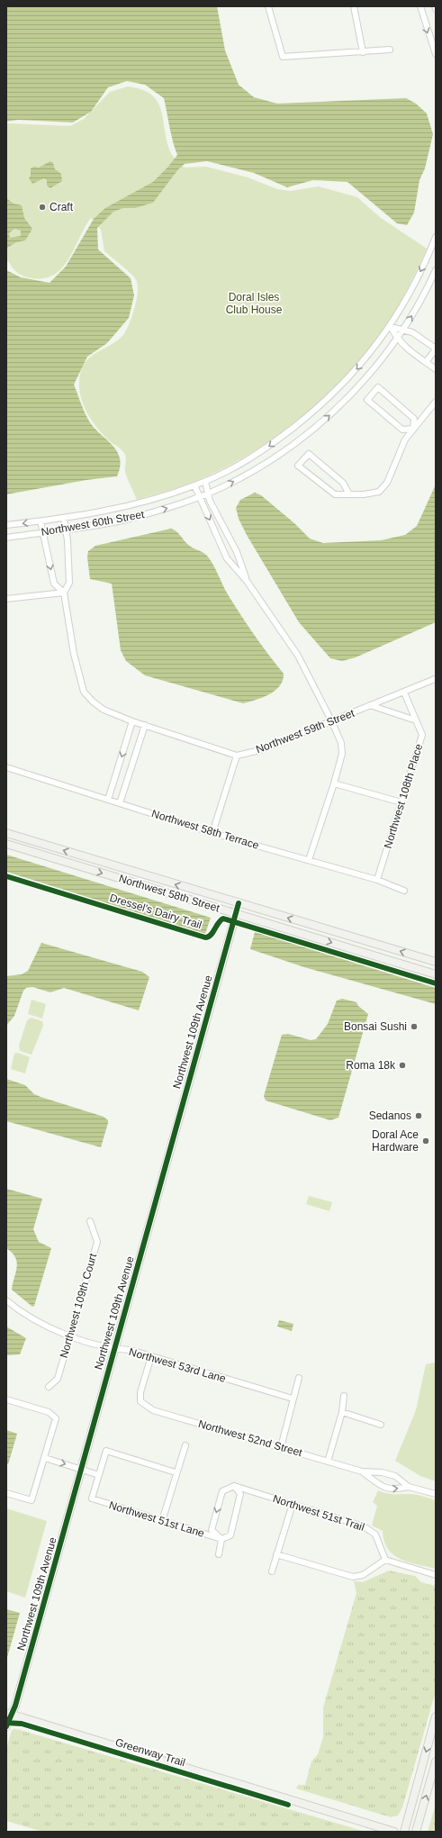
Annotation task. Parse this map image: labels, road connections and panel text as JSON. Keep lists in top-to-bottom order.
{
  "streets": {
    "street": [
      "Northwest 60th Street",
      "Northwest 59th Street",
      "Northwest 108th Place",
      "Northwest 58th Terrace",
      "Northwest 58th Street",
      "Northwest 109th Avenue",
      "Northwest 109th Court",
      "Northwest 53rd Lane",
      "Northwest 52nd Street",
      "Northwest 51st Trail",
      "Northwest 51st Lane"
    ],
    "cycle path": ["Dressel's Dairy Trail", "Greenway Trail"]
  },
  "crossings": [
    ["Northwest 59th Street", "Northwest 108th Place"],
    ["Northwest 108th Place", "Northwest 58th Terrace"],
    ["Northwest 58th Street", "Northwest 109th Avenue"],
    ["Northwest 109th Avenue", "Northwest 53rd Lane"],
    ["Northwest 109th Court", "Northwest 53rd Lane"],
    ["Northwest 53rd Lane", "Northwest 52nd Street"]
  ],
  "parks": ["Doral Isles Club House"],
  "places": [
    "Craft",
    "Bonsai Sushi",
    "Roma 18k",
    "Sedanos",
    "Doral Ace Hardware"
  ]
}
